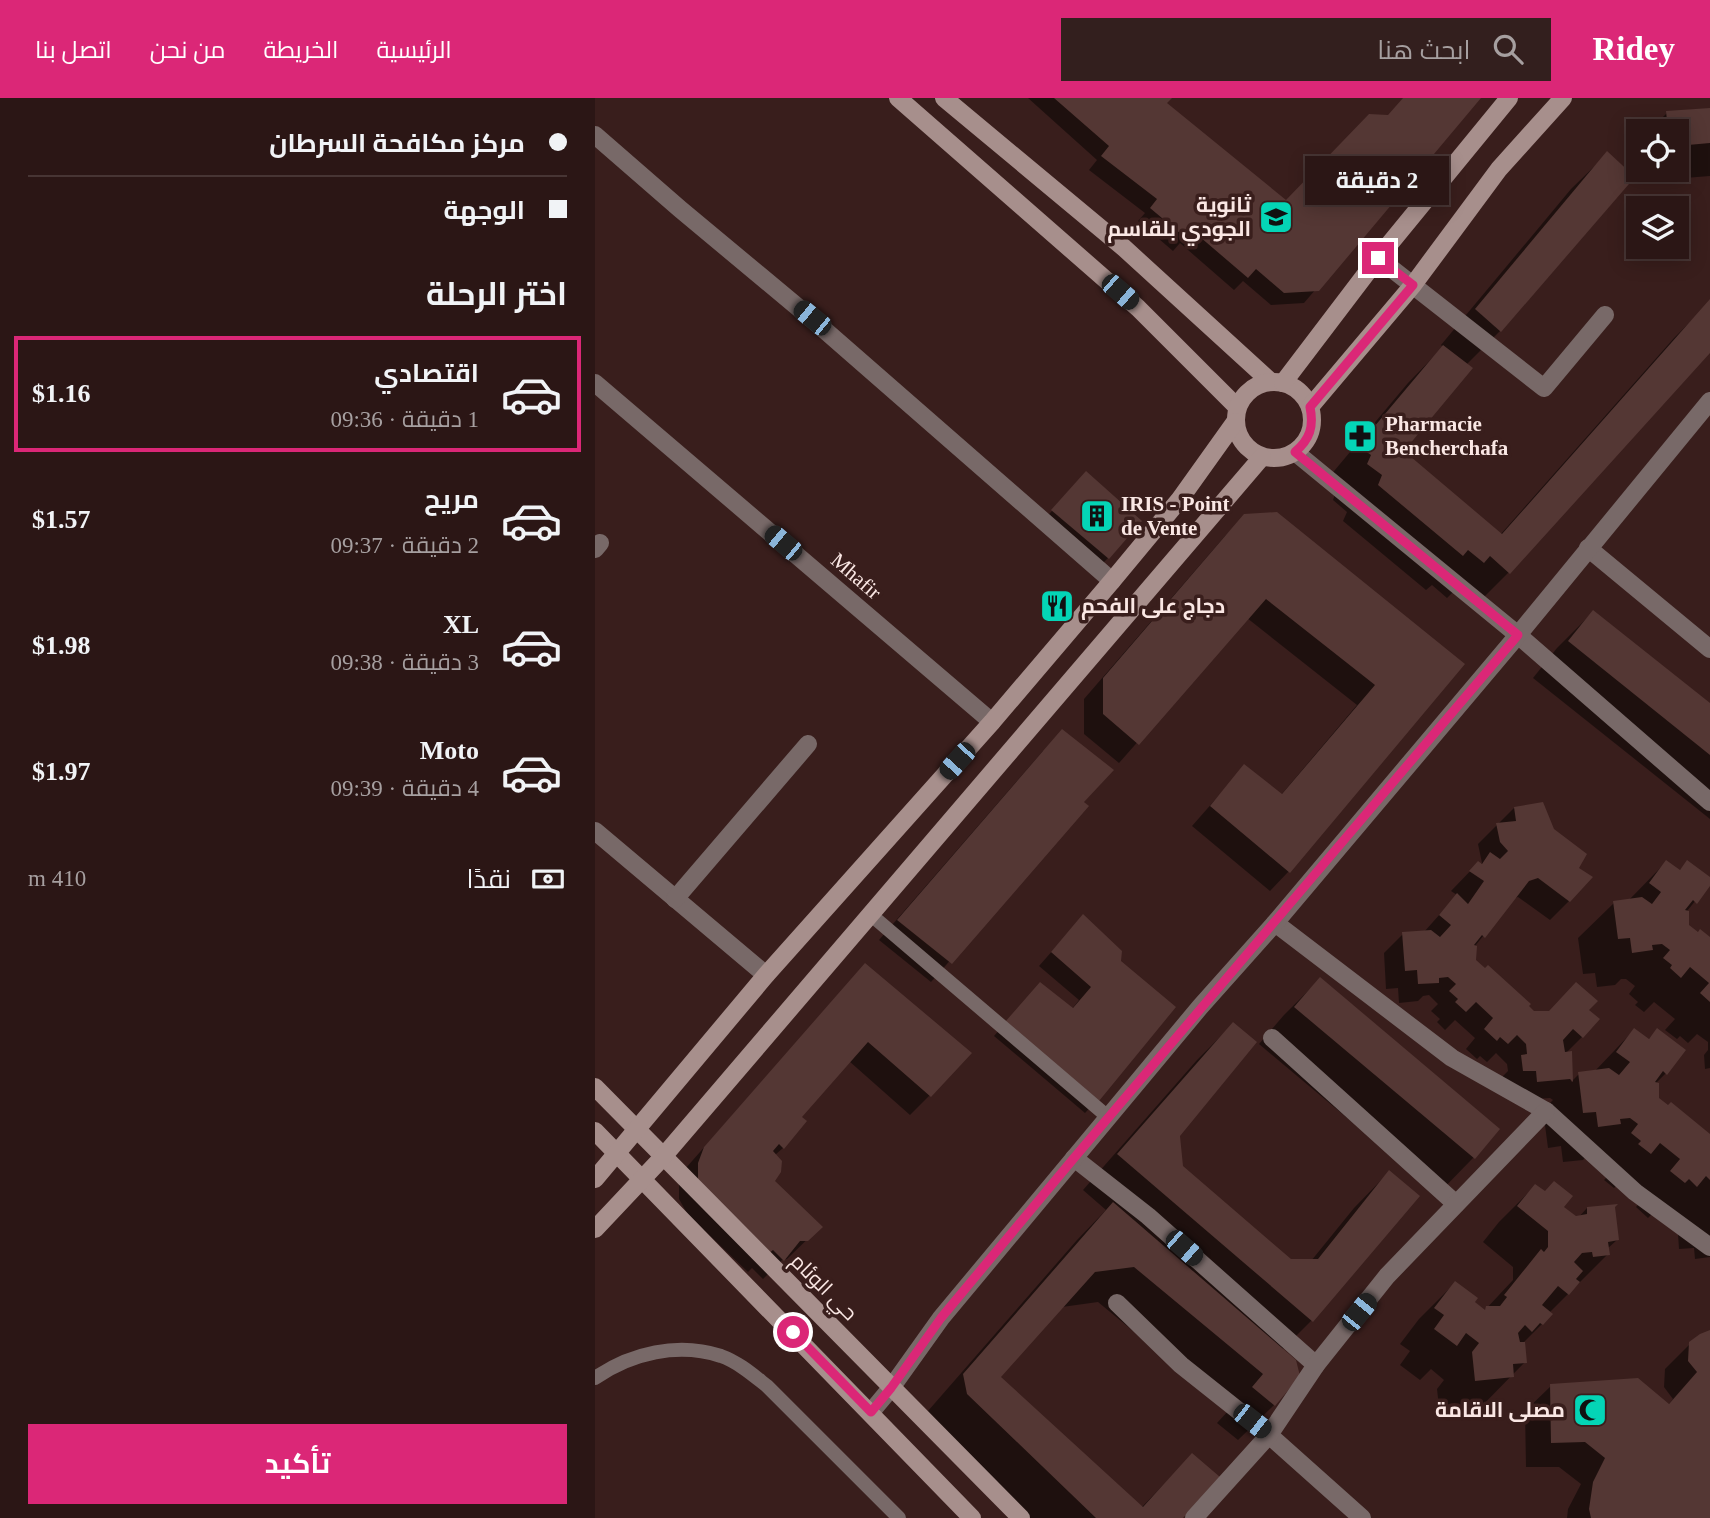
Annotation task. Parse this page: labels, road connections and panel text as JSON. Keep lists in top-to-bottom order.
{
  "streets": {
    "street": ["Mhafir", "حي الوئام"]
  },
  "places": {
    "school or university": ["ثانوية الجودي بلقاسم"],
    "pharmacy": ["Pharmacie Bencherchafa"],
    "building": ["IRIS - Point de Vente"],
    "restaurant": ["دجاج على الفحم"],
    "mosque": ["مصلى الاقامة"]
  },
  "page": {
    "header": "Ridey",
    "search": "ابحث هنا",
    "nav": [
      "الرئيسية",
      "الخريطة",
      "من نحن",
      "اتصل بنا"
    ],
    "banner": ["مركز مكافحة السرطان", "الوجهة"],
    "bubble": "2 دقيقة",
    "heading": "اختر الرحلة",
    "list": [
      {
        "name": "اقتصادي",
        "note": "1 دقيقة · 09:36",
        "value": "$1.16"
      },
      {
        "name": "مريح",
        "note": "2 دقيقة · 09:37",
        "value": "$1.57"
      },
      {
        "name": "XL",
        "note": "3 دقيقة · 09:38",
        "value": "$1.98"
      },
      {
        "name": "Moto",
        "note": "4 دقيقة · 09:39",
        "value": "$1.97"
      }
    ],
    "pay": ["نقدًا", "410 m"],
    "buttons": "تأكيد"
  }
}
